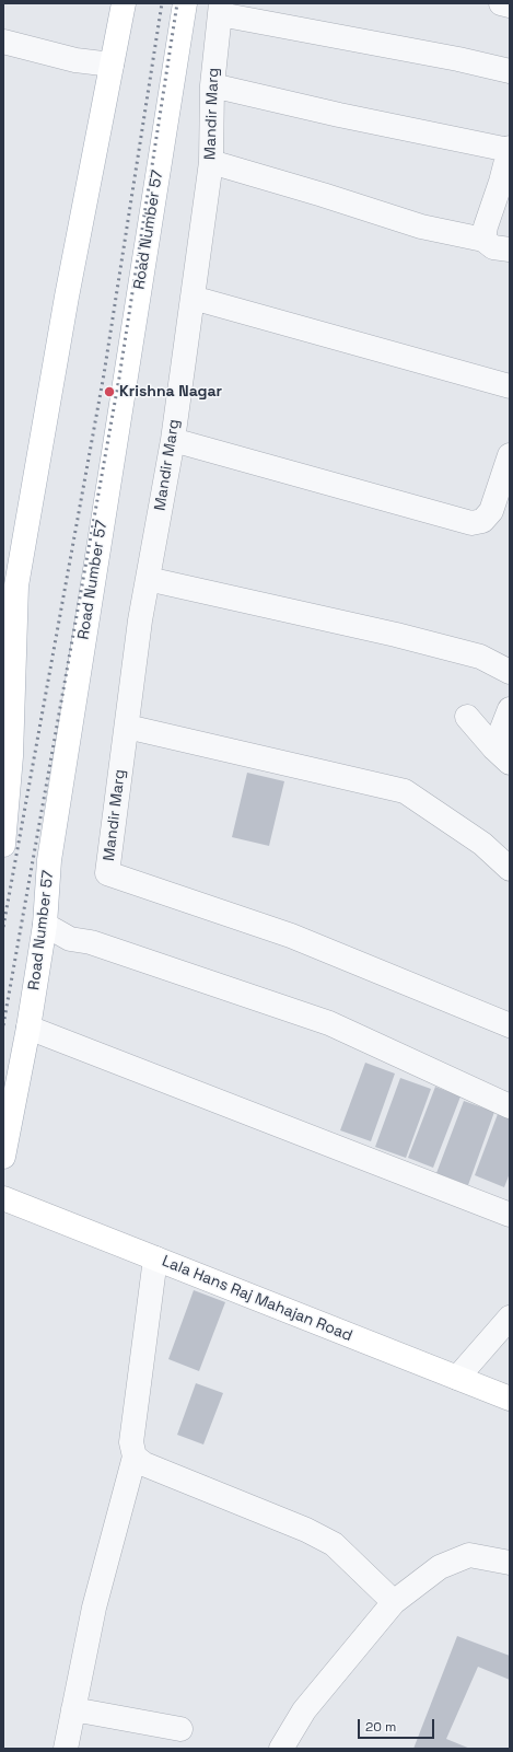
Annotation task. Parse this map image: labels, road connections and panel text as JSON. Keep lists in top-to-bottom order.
{
  "streets": {
    "main road": ["Road Number 57", "Lala Hans Raj Mahajan Road"],
    "street": ["Mandir Marg"]
  },
  "places": ["Krishna Nagar"],
  "scale_bar": "20 m"
}
